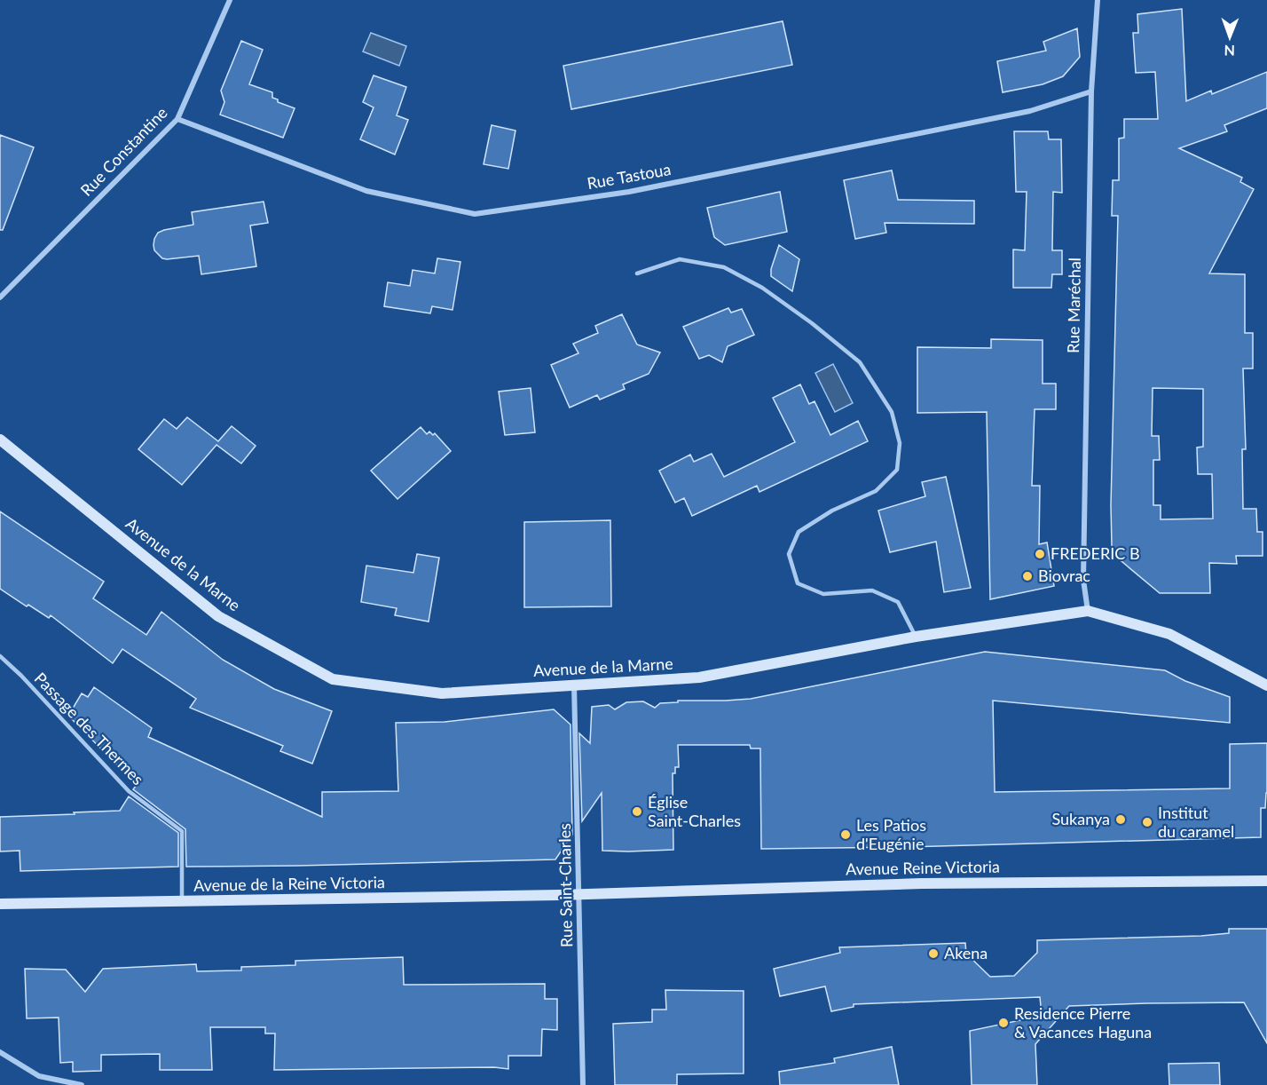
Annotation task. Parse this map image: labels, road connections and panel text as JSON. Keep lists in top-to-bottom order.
{
  "streets": {
    "main road": ["Avenue de la Marne", "Avenue Reine Victoria", "Avenue de la Reine Victoria"],
    "street": [
      "Rue Constantine",
      "Rue Tastoua",
      "Rue Maréchal",
      "Rue Saint-Charles"
    ],
    "lane": ["Passage des Thermes"]
  },
  "crossings": [
    ["Rue Constantine", "Rue Tastoua"],
    ["Rue Tastoua", "Rue Maréchal"],
    ["Rue Maréchal", "Avenue de la Marne"],
    ["Avenue de la Marne", "Rue Saint-Charles"],
    ["Passage des Thermes", "Avenue de la Reine Victoria"],
    ["Avenue Reine Victoria", "Avenue de la Reine Victoria"],
    ["Avenue Reine Victoria", "Rue Saint-Charles"],
    ["Avenue de la Reine Victoria", "Rue Saint-Charles"]
  ],
  "places": [
    "FREDERIC B",
    "Biovrac",
    "Église Saint-Charles",
    "Sukanya",
    "Institut du caramel",
    "Les Patios d'Eugénie",
    "Akena",
    "Residence Pierre & Vacances Haguna"
  ],
  "north": "bottom"
}
